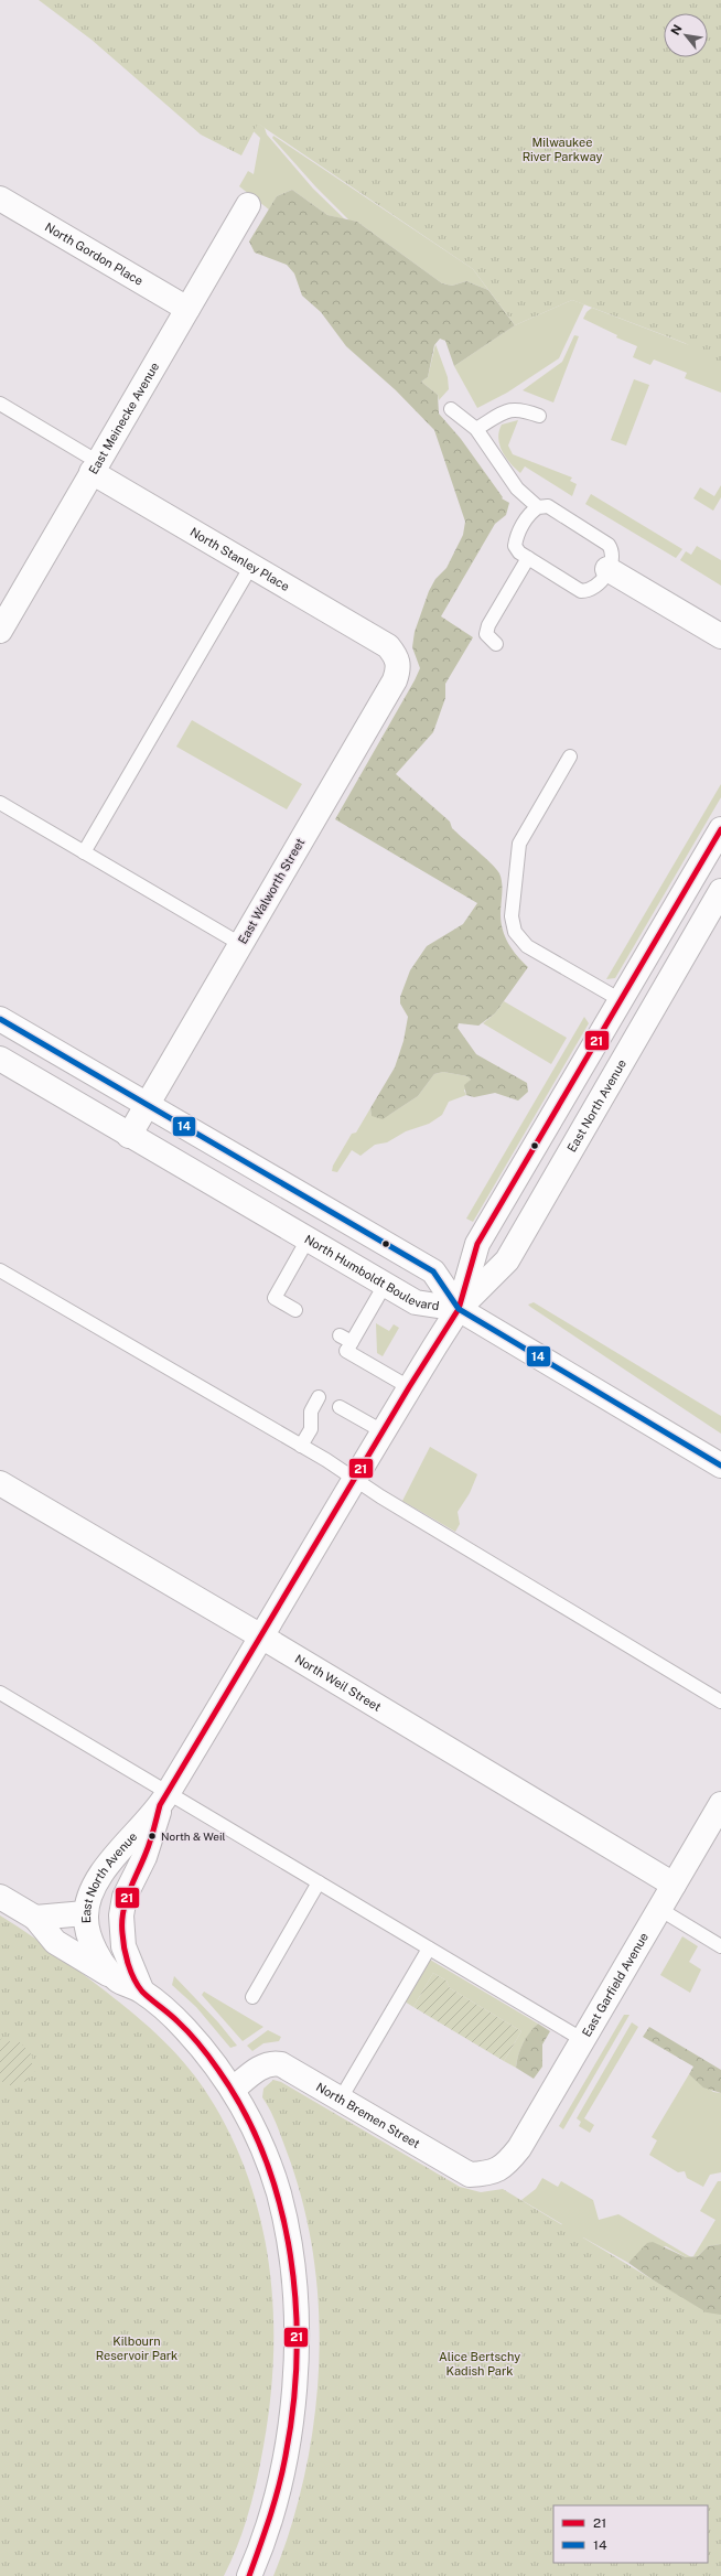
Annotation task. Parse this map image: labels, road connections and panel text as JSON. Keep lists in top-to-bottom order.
{
  "streets": {
    "main road": [
      "North Gordon Place",
      "East Meinecke Avenue",
      "North Stanley Place",
      "East Walworth Street",
      "East North Avenue",
      "North Humboldt Boulevard",
      "North Weil Street",
      "East Garfield Avenue",
      "North Bremen Street"
    ]
  },
  "crossings": [
    ["North Gordon Place", "East Meinecke Avenue"],
    ["East Meinecke Avenue", "North Stanley Place"],
    ["North Stanley Place", "East Walworth Street"],
    ["East Walworth Street", "North Humboldt Boulevard"],
    ["East North Avenue", "North Humboldt Boulevard"],
    ["East North Avenue", "North Weil Street"],
    ["East North Avenue", "North Bremen Street"],
    ["North Weil Street", "East Garfield Avenue"],
    ["East Garfield Avenue", "North Bremen Street"]
  ],
  "parks": ["Milwaukee River Parkway", "Kilbourn Reservoir Park", "Alice Bertschy Kadish Park"],
  "places": ["North & Weil"],
  "lines": ["transit line 21", "transit line 14"],
  "legend": ["21", "14"],
  "north": "top left"
}
